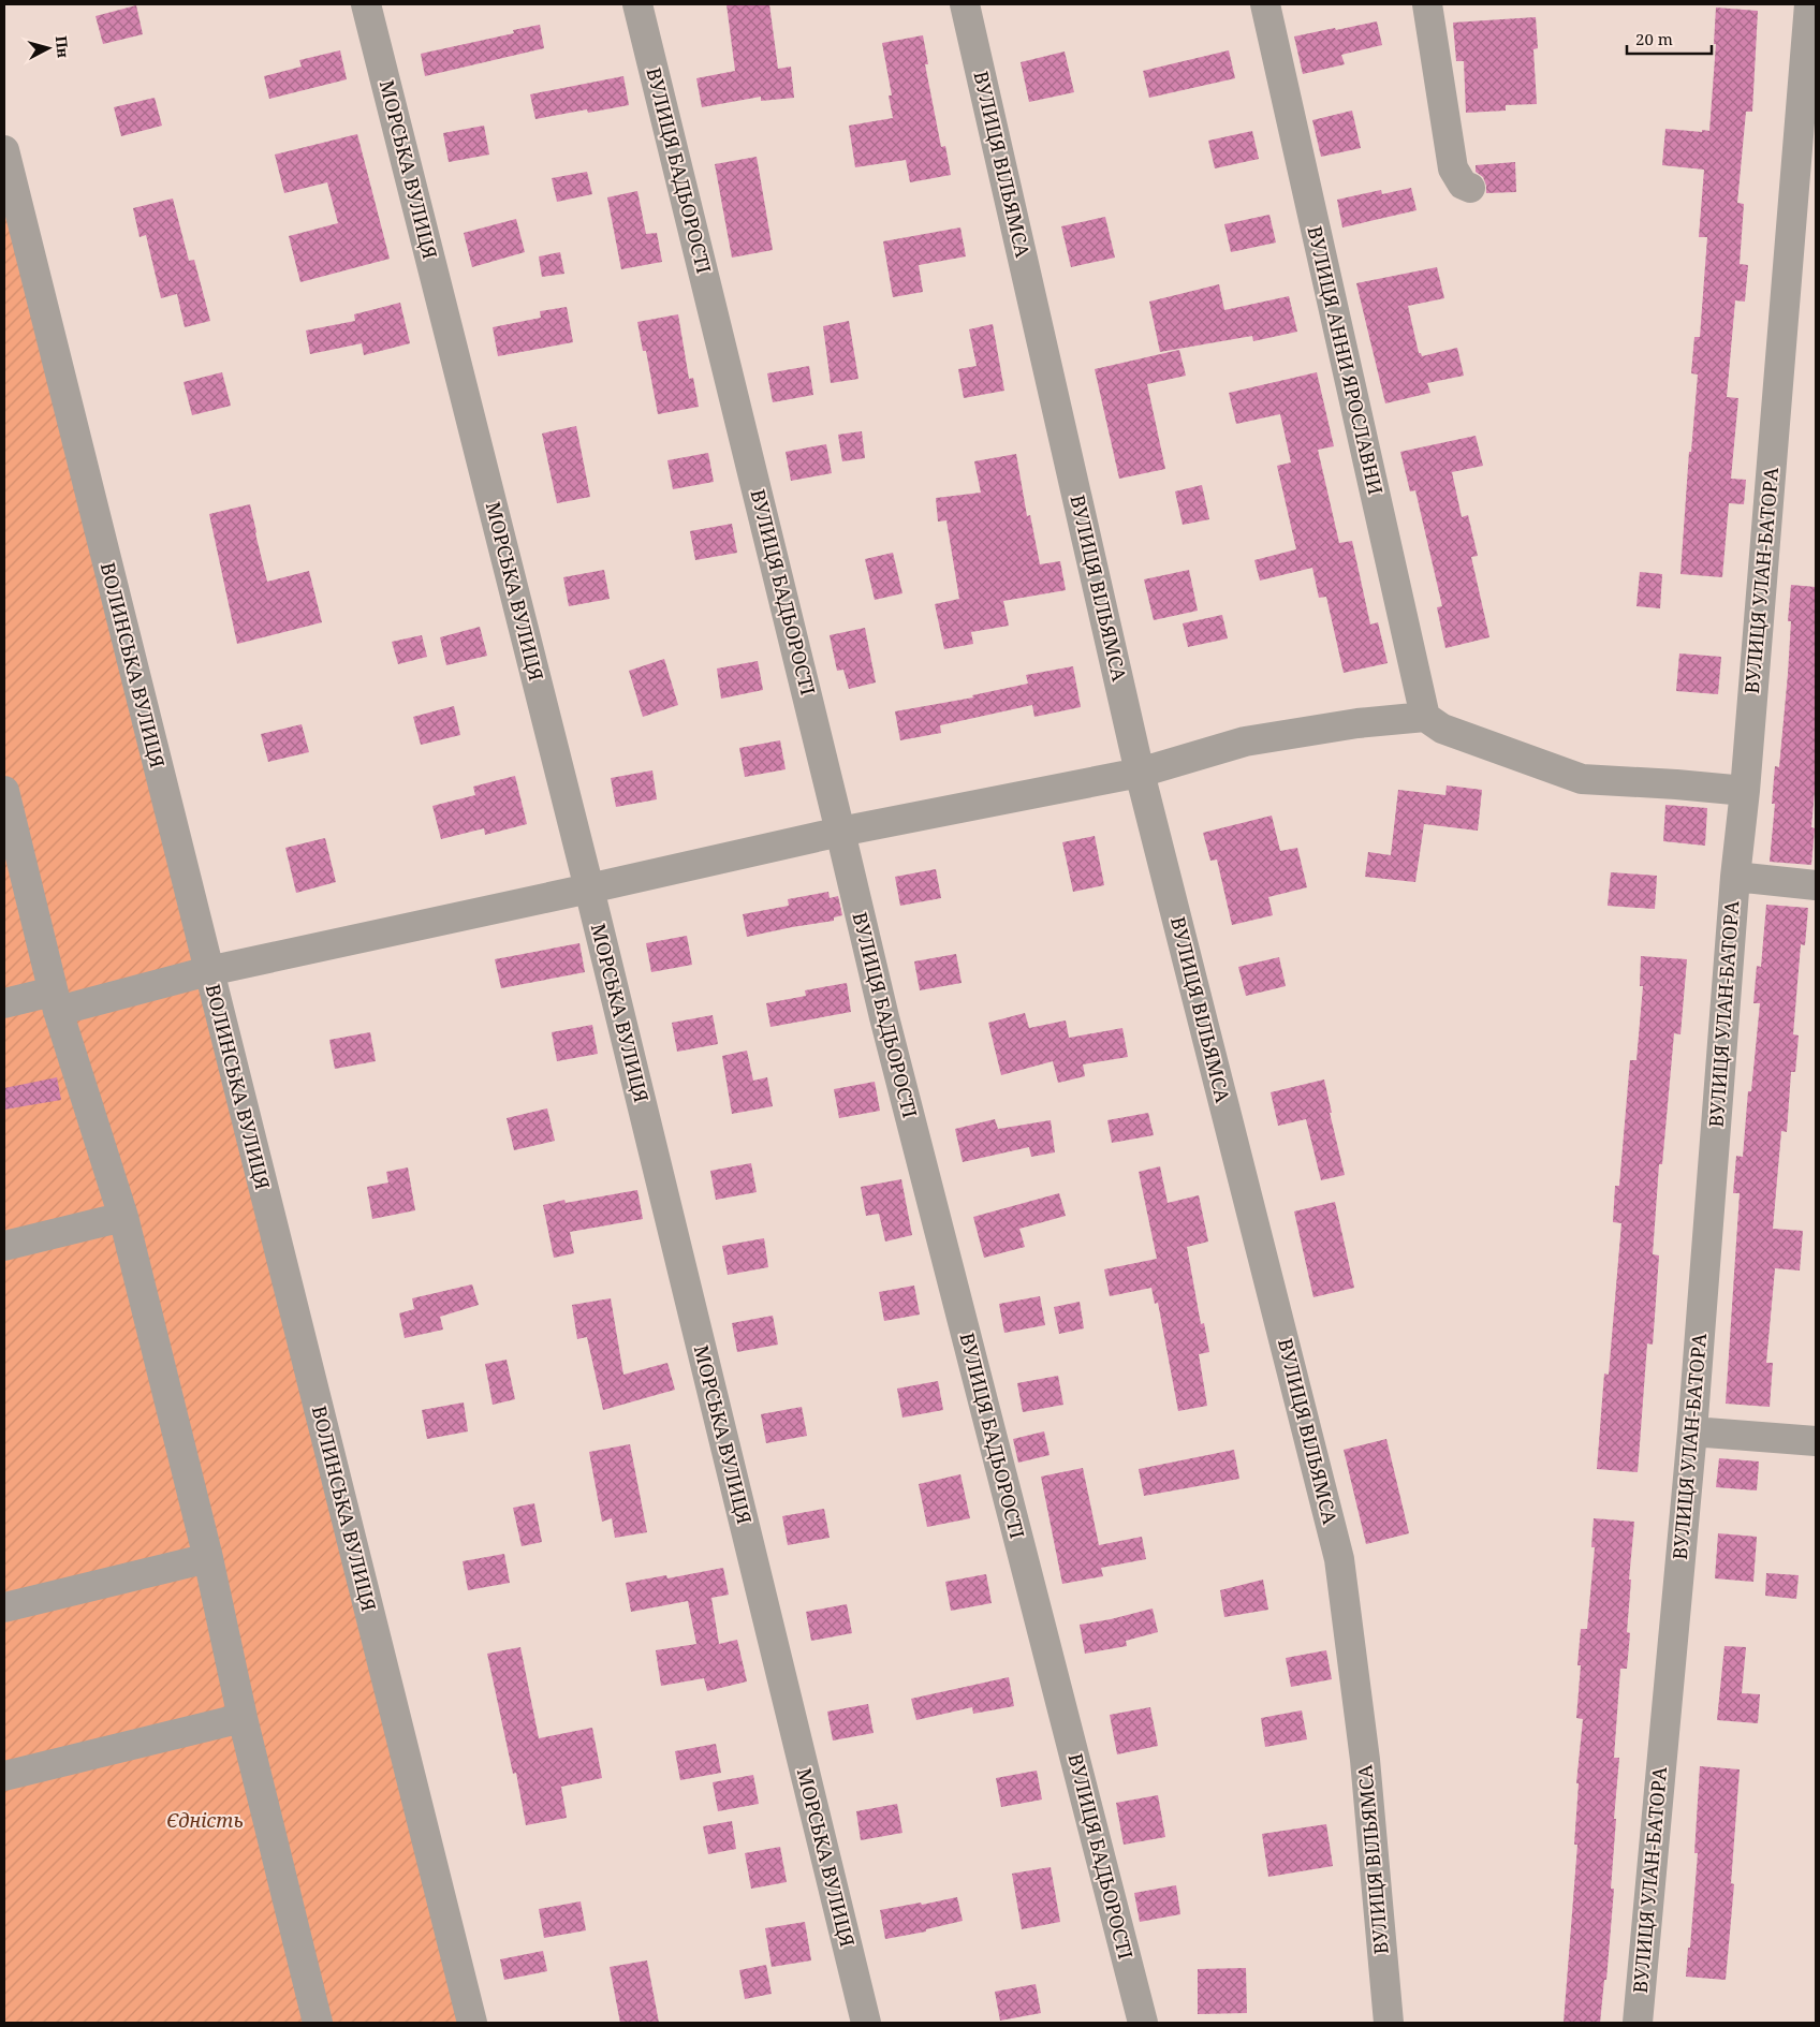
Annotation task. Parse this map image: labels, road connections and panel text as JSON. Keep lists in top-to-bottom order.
{
  "streets": {
    "street": [
      "ВУЛИЦЯ ВІЛЬЯМСА",
      "МОРСЬКА ВУЛИЦЯ",
      "ВУЛИЦЯ БАДЬОРОСТІ",
      "ВУЛИЦЯ АННИ ЯРОСЛАВНИ",
      "ВУЛИЦЯ УЛАН-БАТОРА",
      "ВОЛИНСЬКА ВУЛИЦЯ"
    ]
  },
  "parks": ["Єдність"],
  "scale_bar": "20 m",
  "north": "right"
}
